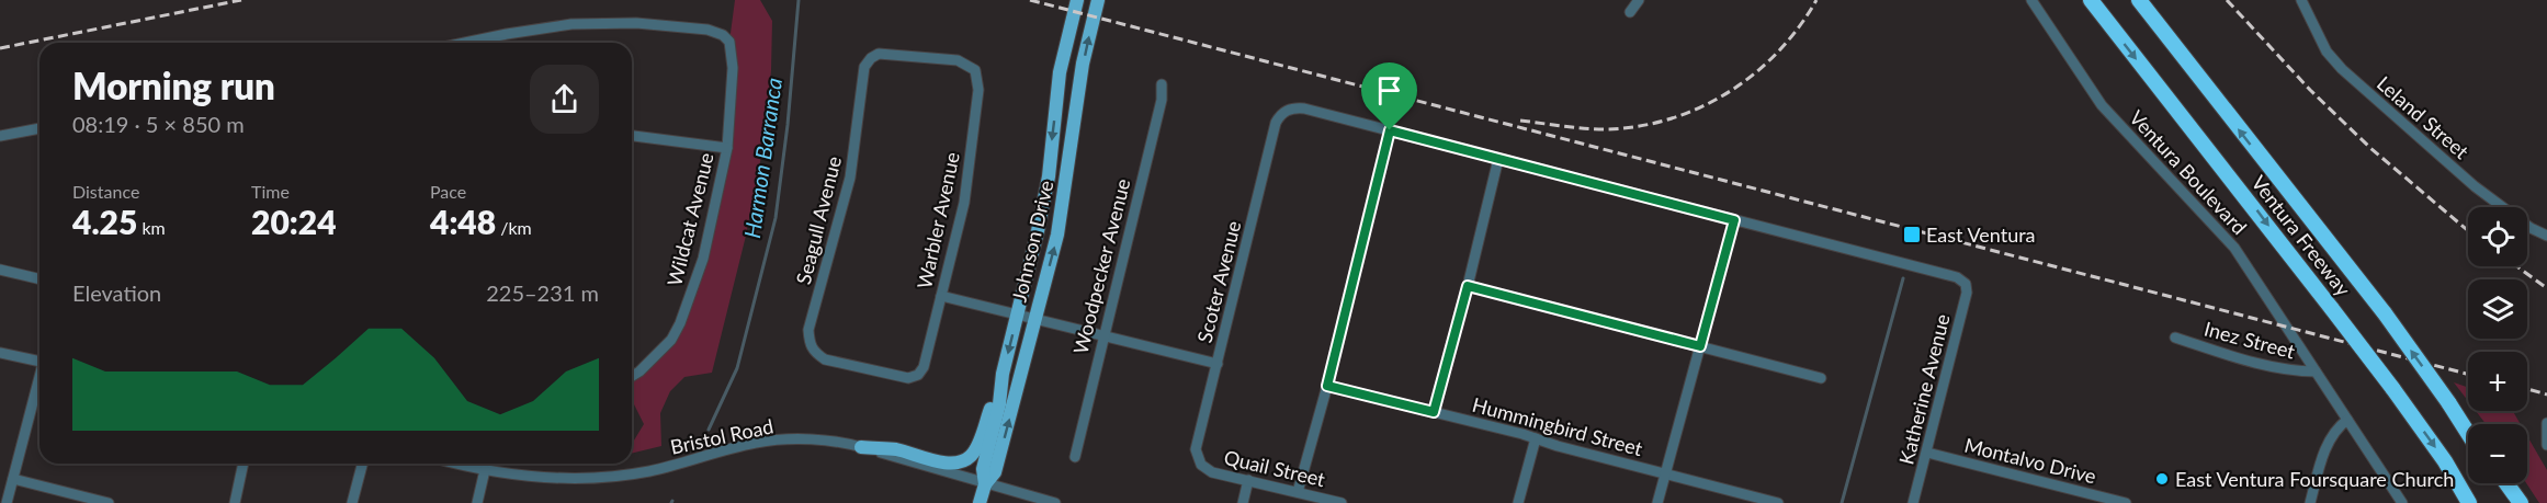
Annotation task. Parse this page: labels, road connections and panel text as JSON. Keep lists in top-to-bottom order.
{
  "streets": {
    "highway": ["Ventura Freeway"],
    "main road": ["Johnson Drive"],
    "street": [
      "Leland Street",
      "Ventura Boulevard",
      "Wildcat Avenue",
      "Seagull Avenue",
      "Warbler Avenue",
      "Woodpecker Avenue",
      "Scoter Avenue",
      "Inez Street",
      "Katherine Avenue",
      "Hummingbird Street",
      "Bristol Road",
      "Montalvo Drive",
      "Quail Street"
    ]
  },
  "crossings": [
    ["Ventura Boulevard", "Inez Street"],
    ["Seagull Avenue", "Warbler Avenue"],
    ["Johnson Drive", "Bristol Road"],
    ["Scoter Avenue", "Quail Street"],
    ["Katherine Avenue", "Montalvo Drive"]
  ],
  "water": ["Harmon Barranca"],
  "places": {
    "transit": ["East Ventura"],
    "other": ["East Ventura Foursquare Church"]
  },
  "page": {
    "heading": ["Morning run", "08:19 · 5 × 850 m"],
    "stats": [
      ["Distance", "4.25 km"],
      ["Time", "20:24"],
      ["Pace", "4:48 /km"]
    ],
    "map_buttons": ["+", "−"],
    "chart": ["Elevation", "225–231 m"]
  }
}
